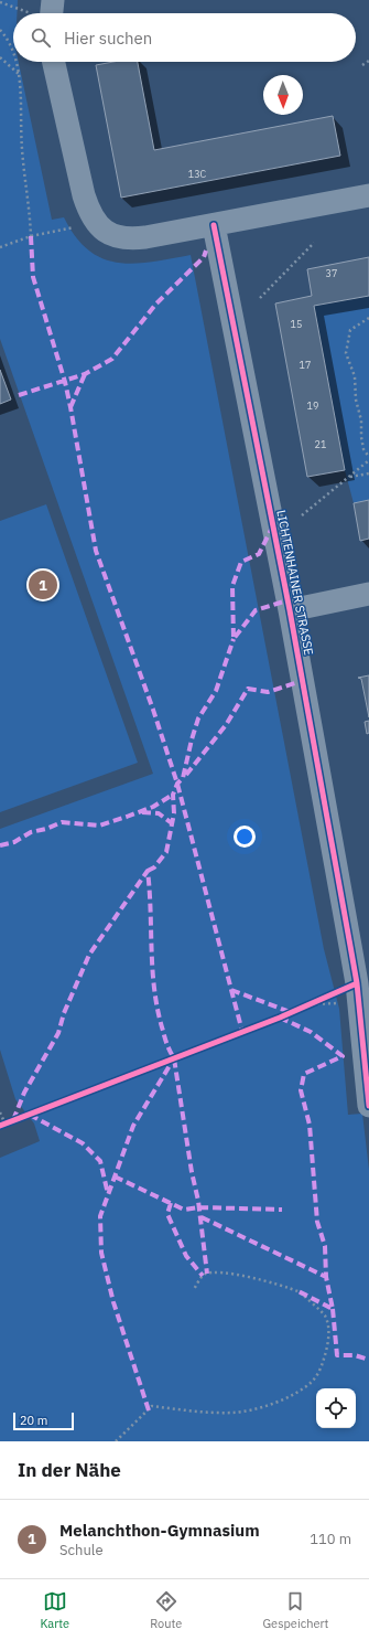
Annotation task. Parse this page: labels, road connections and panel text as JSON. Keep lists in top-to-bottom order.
{
  "streets": {
    "street": ["LICHTENHAINER STRASSE"]
  },
  "house_numbers": [
    "13C",
    "37",
    "15",
    "17",
    "19",
    "21"
  ],
  "scale_bar": "20 m",
  "north": "bottom",
  "page": {
    "search": "Hier suchen",
    "pins": "1",
    "scale": "20 m",
    "heading": "In der Nähe",
    "list": [
      {
        "mark": "1",
        "name": "Melanchthon-Gymnasium",
        "note": "Schule",
        "value": "110 m"
      }
    ],
    "nav": ["Karte", "Route", "Gespeichert"]
  }
}
